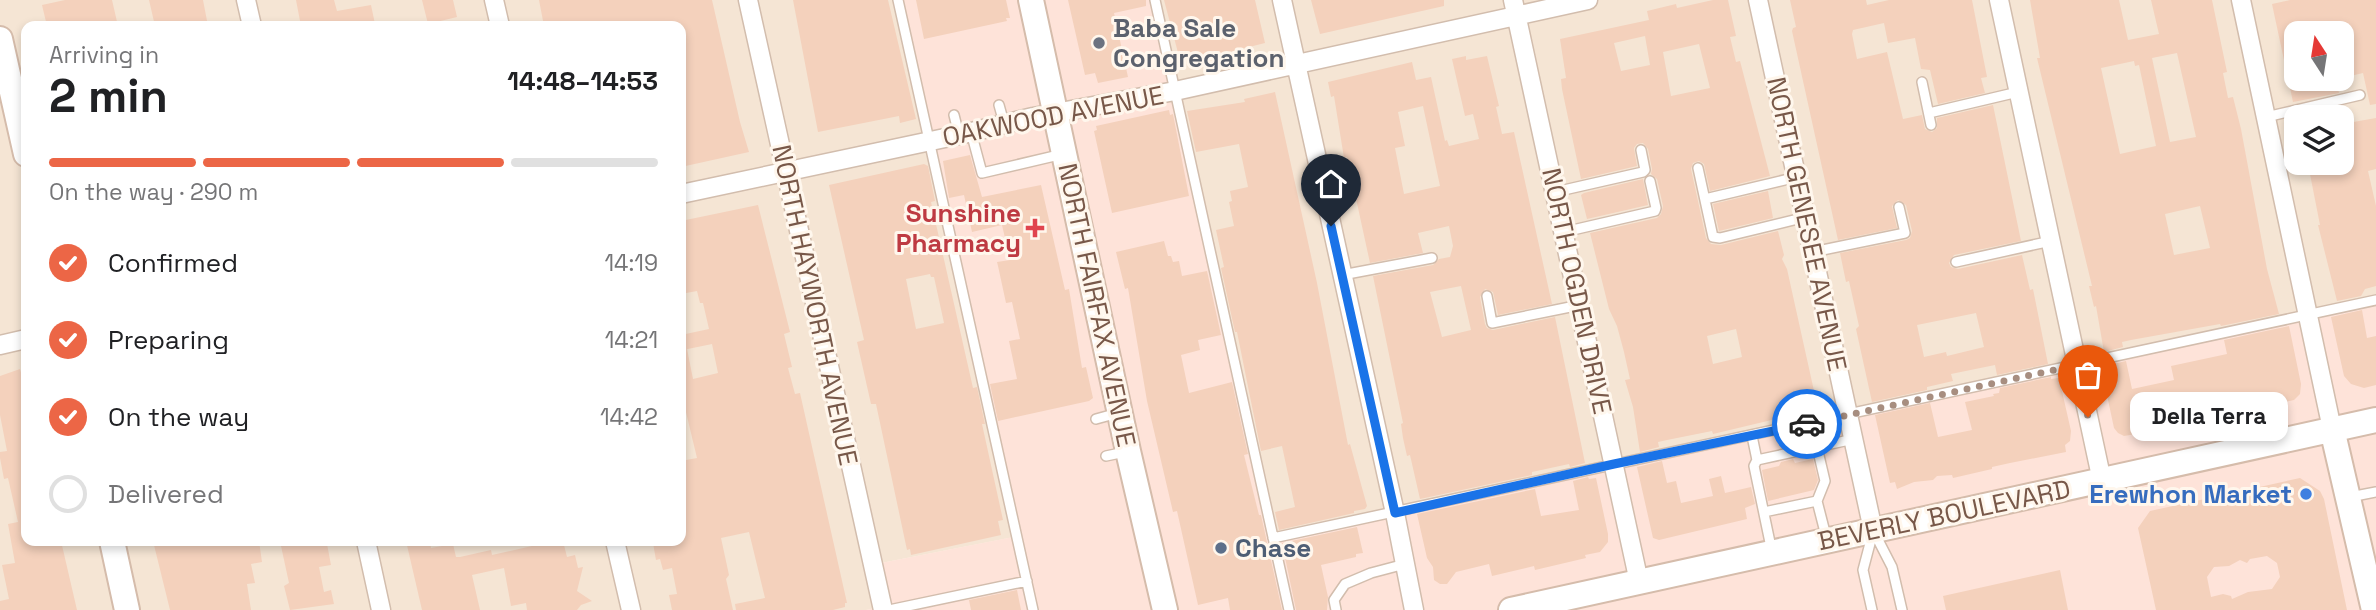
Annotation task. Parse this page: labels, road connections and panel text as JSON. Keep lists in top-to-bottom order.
{
  "streets": {
    "main road": ["NORTH FAIRFAX AVENUE", "BEVERLY BOULEVARD"],
    "street": [
      "OAKWOOD AVENUE",
      "NORTH GENESEE AVENUE",
      "NORTH OGDEN DRIVE",
      "NORTH HAYWORTH AVENUE"
    ]
  },
  "crossings": [
    ["OAKWOOD AVENUE", "NORTH OGDEN DRIVE"],
    ["OAKWOOD AVENUE", "NORTH HAYWORTH AVENUE"],
    ["OAKWOOD AVENUE", "NORTH FAIRFAX AVENUE"],
    ["NORTH GENESEE AVENUE", "BEVERLY BOULEVARD"],
    ["NORTH OGDEN DRIVE", "BEVERLY BOULEVARD"]
  ],
  "places": {
    "other": [
      "Baba Sale Congregation",
      "Della Terra",
      "Erewhon Market",
      "Chase"
    ],
    "health": ["Sunshine Pharmacy"]
  },
  "north": "top",
  "page": {
    "heading": ["2 min", "Arriving in", "14:48–14:53"],
    "bar": "On the way · 290 m",
    "list": [
      ["Confirmed", "14:19"],
      ["Preparing", "14:21"],
      ["On the way", "14:42"],
      "Delivered"
    ],
    "bubble": "Della Terra"
  }
}
